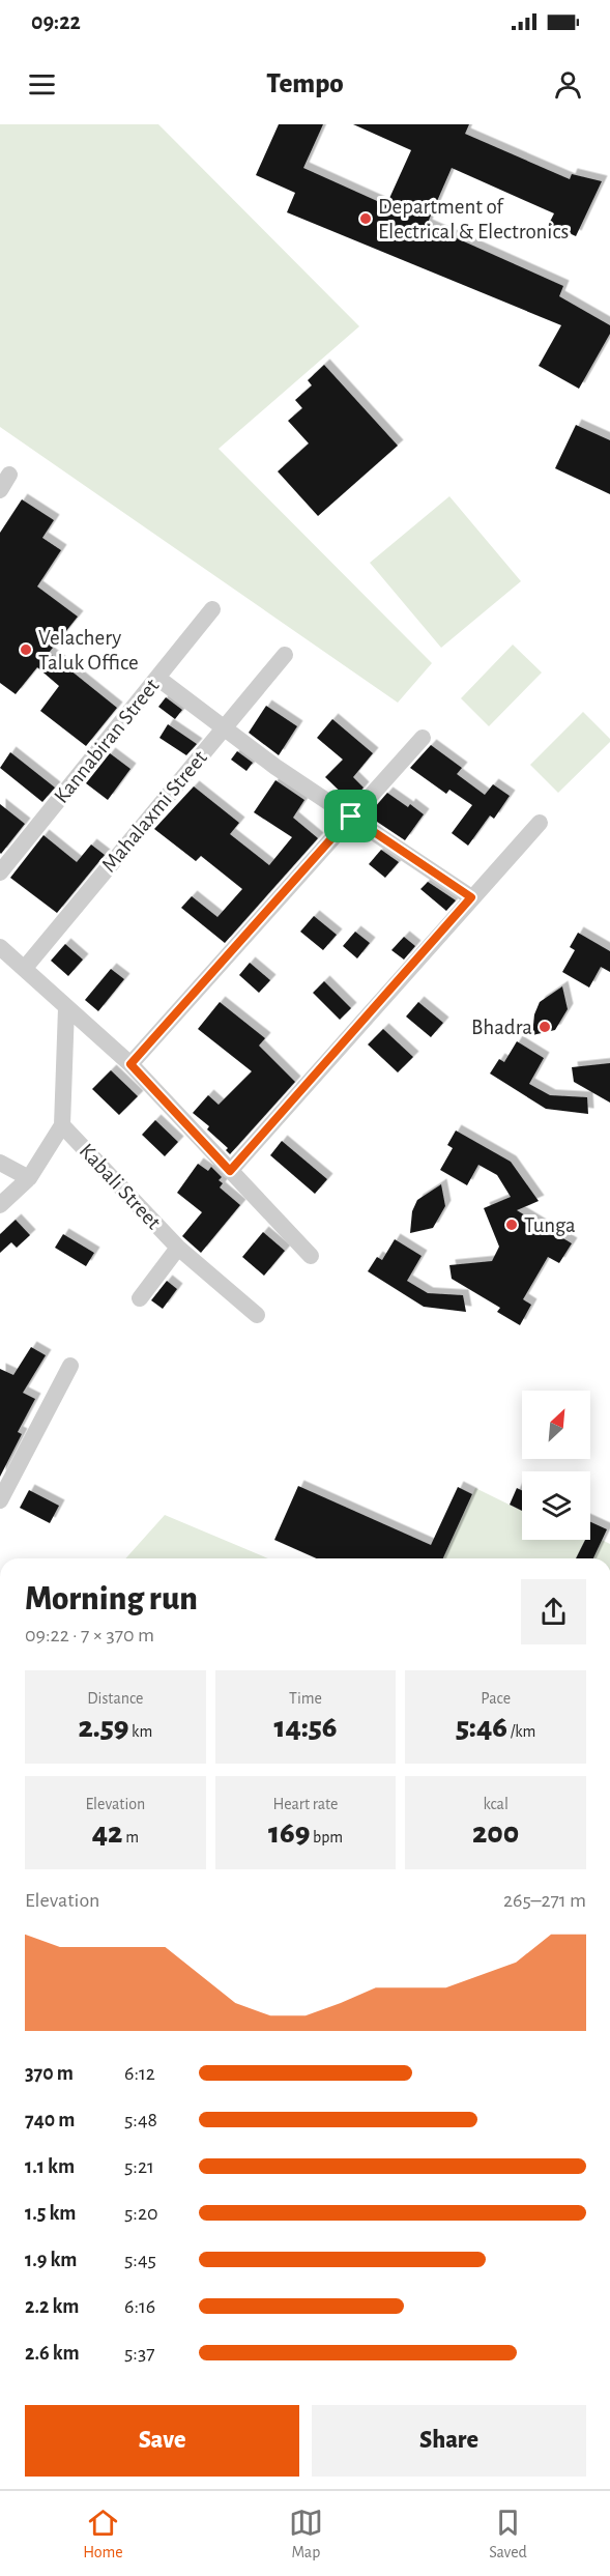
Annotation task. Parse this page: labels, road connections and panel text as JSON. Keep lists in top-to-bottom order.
{
  "streets": {
    "street": ["Kannabiran Street", "Mahalaxmi Street", "Kabali Street"]
  },
  "places": [
    "Department of Electrical & Electronics",
    "Velachery Taluk Office",
    "Bhadra",
    "Tunga"
  ],
  "north": "top right",
  "page": {
    "status": "09:22",
    "header": "Tempo",
    "heading": ["Morning run", "09:22 · 7 × 370 m"],
    "stats": [
      ["Distance", "2.59 km"],
      ["Time", "14:56"],
      ["Pace", "5:46 /km"],
      ["Elevation", "42 m"],
      ["Heart rate", "169 bpm"],
      ["kcal", "200"]
    ],
    "chart": ["Elevation", "265–271 m"],
    "list": [
      {
        "name": "370 m",
        "note": "6:12"
      },
      {
        "name": "740 m",
        "note": "5:48"
      },
      {
        "name": "1.1 km",
        "note": "5:21"
      },
      {
        "name": "1.5 km",
        "note": "5:20"
      },
      {
        "name": "1.9 km",
        "note": "5:45"
      },
      {
        "name": "2.2 km",
        "note": "6:16"
      },
      {
        "name": "2.6 km",
        "note": "5:37"
      }
    ],
    "buttons": ["Save", "Share"],
    "tabs": ["Home", "Map", "Saved"]
  }
}
